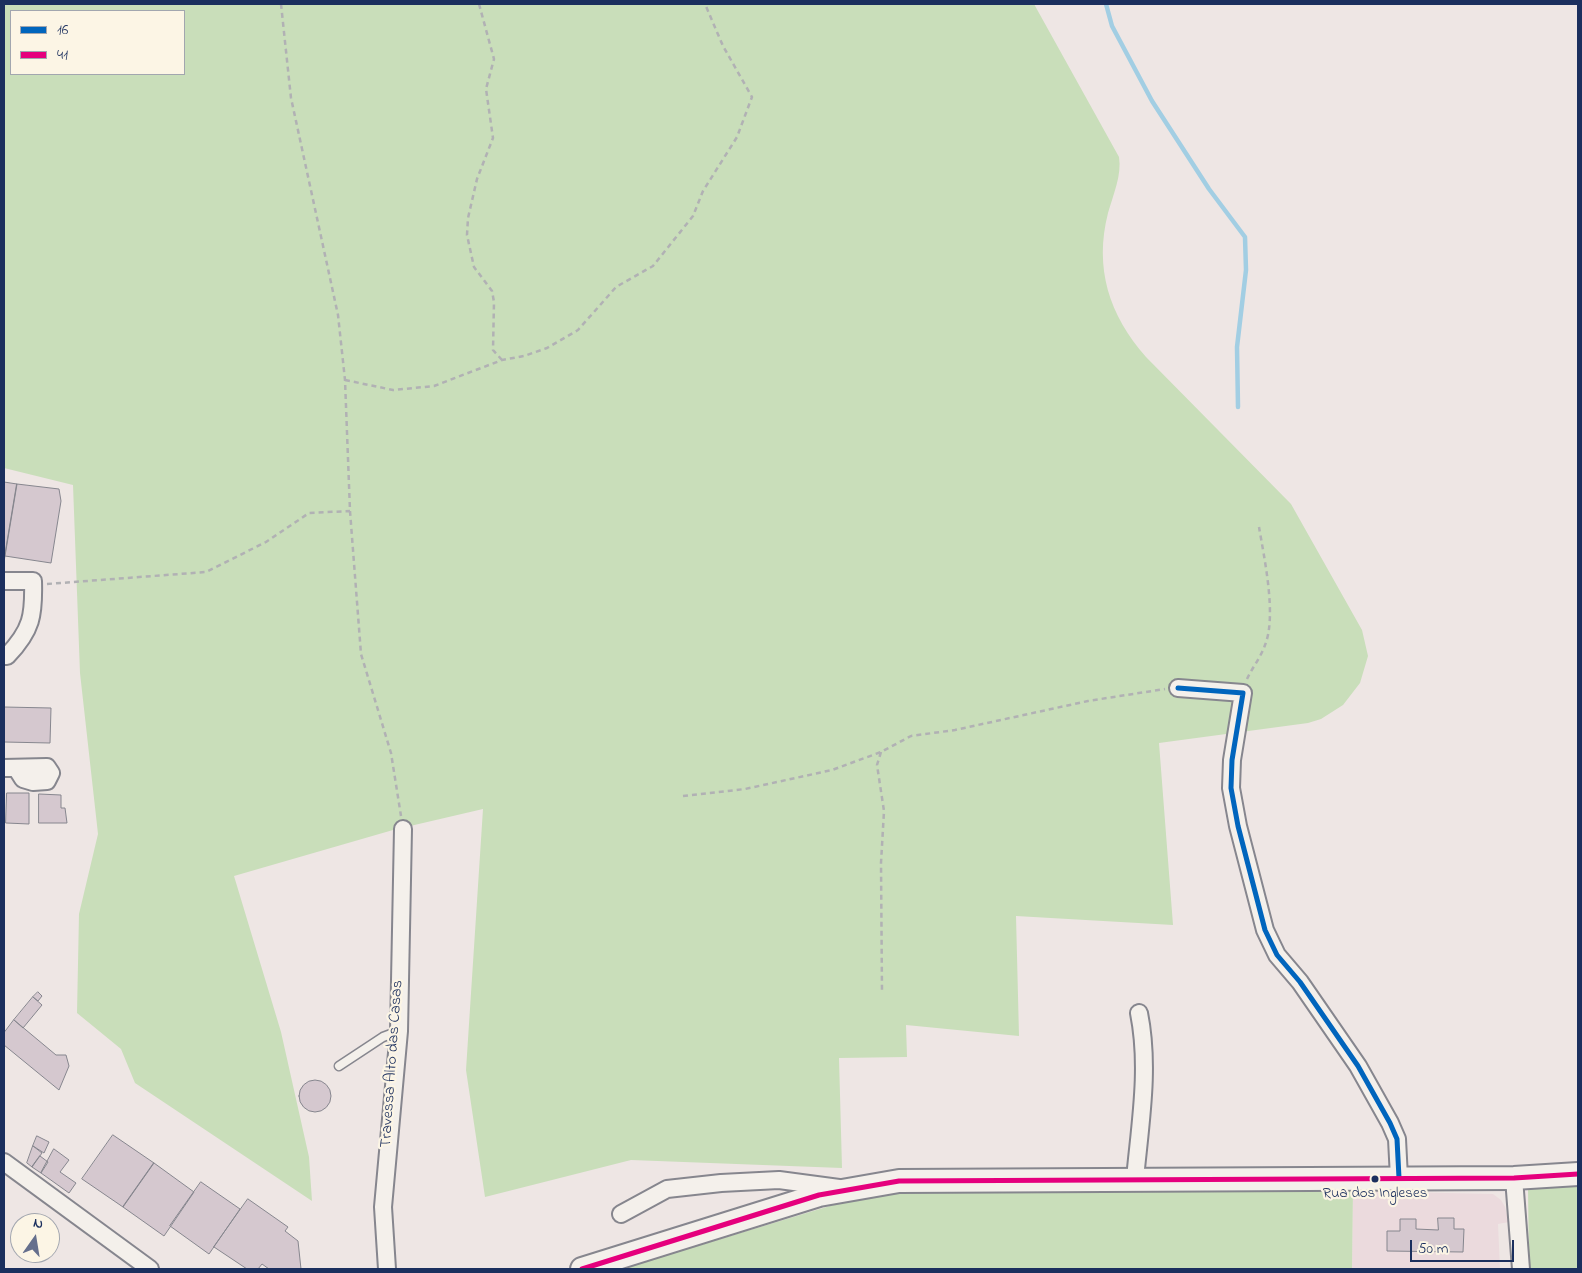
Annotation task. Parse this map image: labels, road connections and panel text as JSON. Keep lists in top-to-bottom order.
{
  "streets": {
    "street": ["Travessa Alto das Casas"]
  },
  "places": ["Rua dos Ingleses"],
  "lines": ["transit line 16", "transit line 41"],
  "legend": ["16", "41"],
  "scale_bar": "50 m",
  "north": "top"
}
